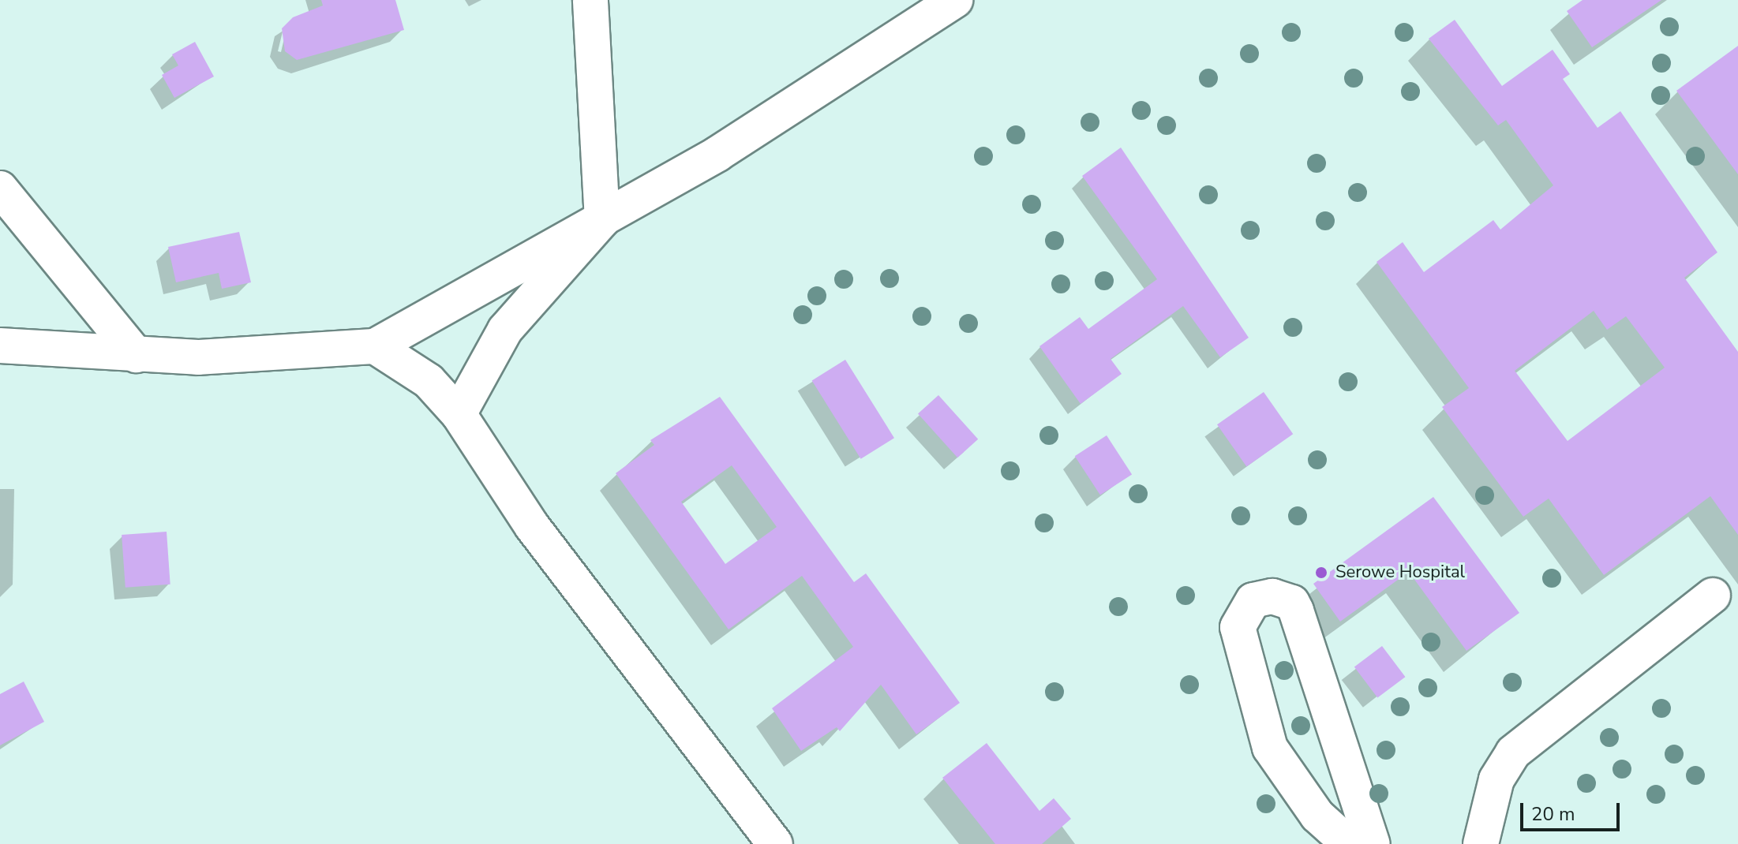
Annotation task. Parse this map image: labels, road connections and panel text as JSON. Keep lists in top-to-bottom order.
{
  "places": ["Serowe Hospital"],
  "scale_bar": "20 m"
}
